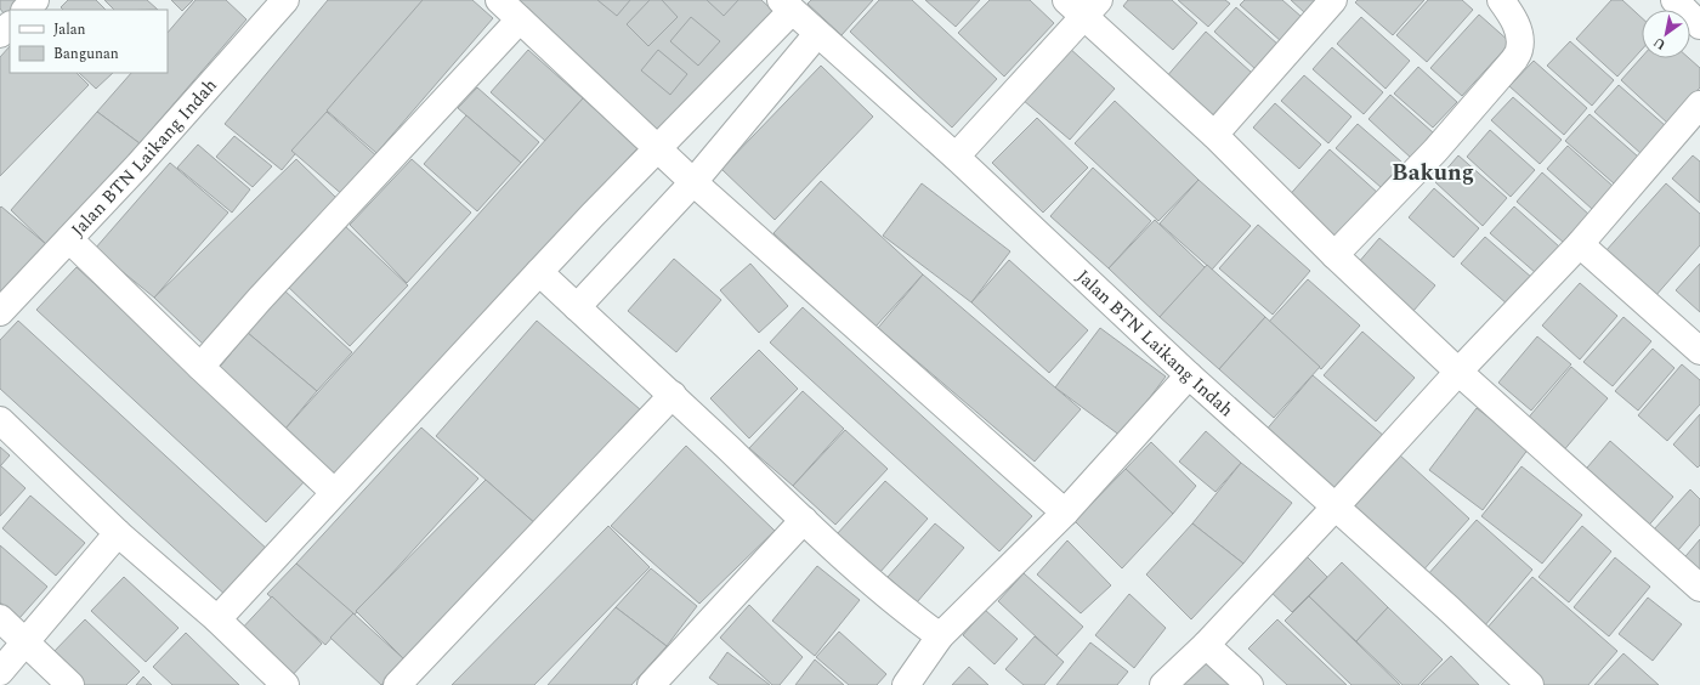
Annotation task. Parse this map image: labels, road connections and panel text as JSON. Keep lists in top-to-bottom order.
{
  "streets": {
    "street": ["Jalan BTN Laikang Indah"]
  },
  "districts": ["Bakung"],
  "legend": ["Jalan", "Bangunan"],
  "north": "bottom left"
}
